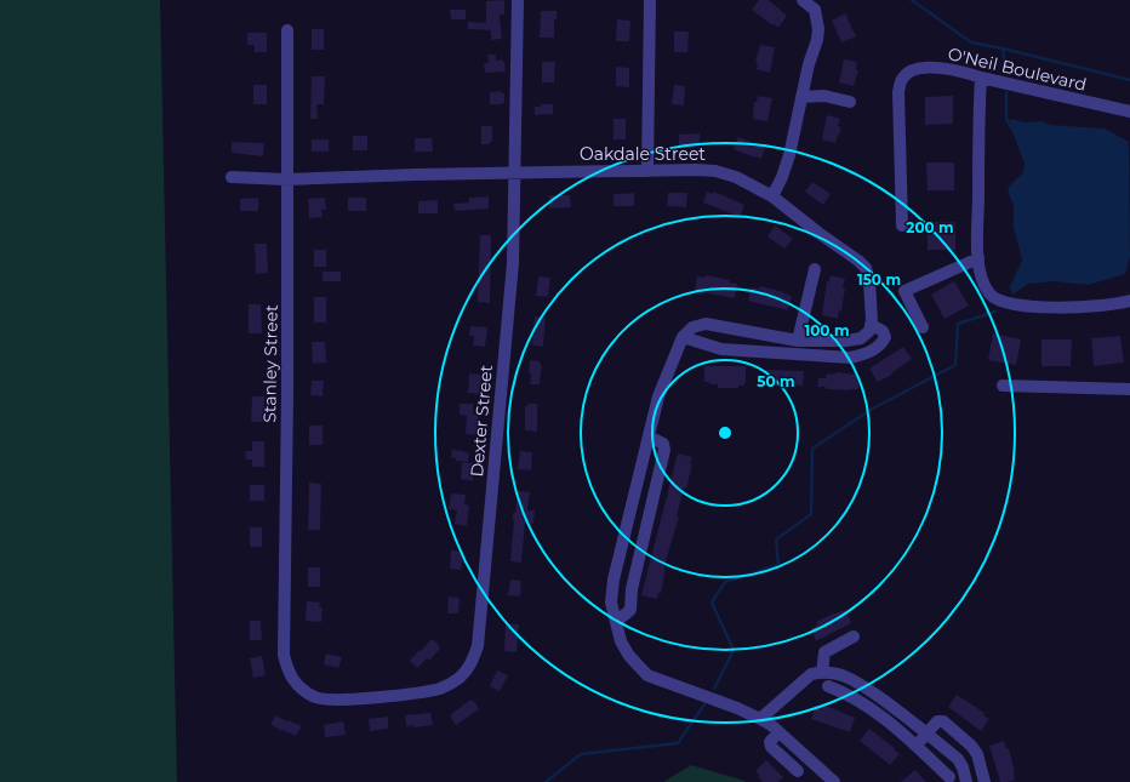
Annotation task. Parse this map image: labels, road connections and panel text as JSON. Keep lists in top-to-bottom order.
{
  "streets": {
    "street": [
      "O'Neil Boulevard",
      "Oakdale Street",
      "Stanley Street",
      "Dexter Street"
    ]
  },
  "crossings": [
    ["Oakdale Street", "Stanley Street"],
    ["Oakdale Street", "Dexter Street"],
    ["Stanley Street", "Dexter Street"]
  ],
  "rings": [
    "200 m",
    "150 m",
    "100 m",
    "50 m"
  ]
}
